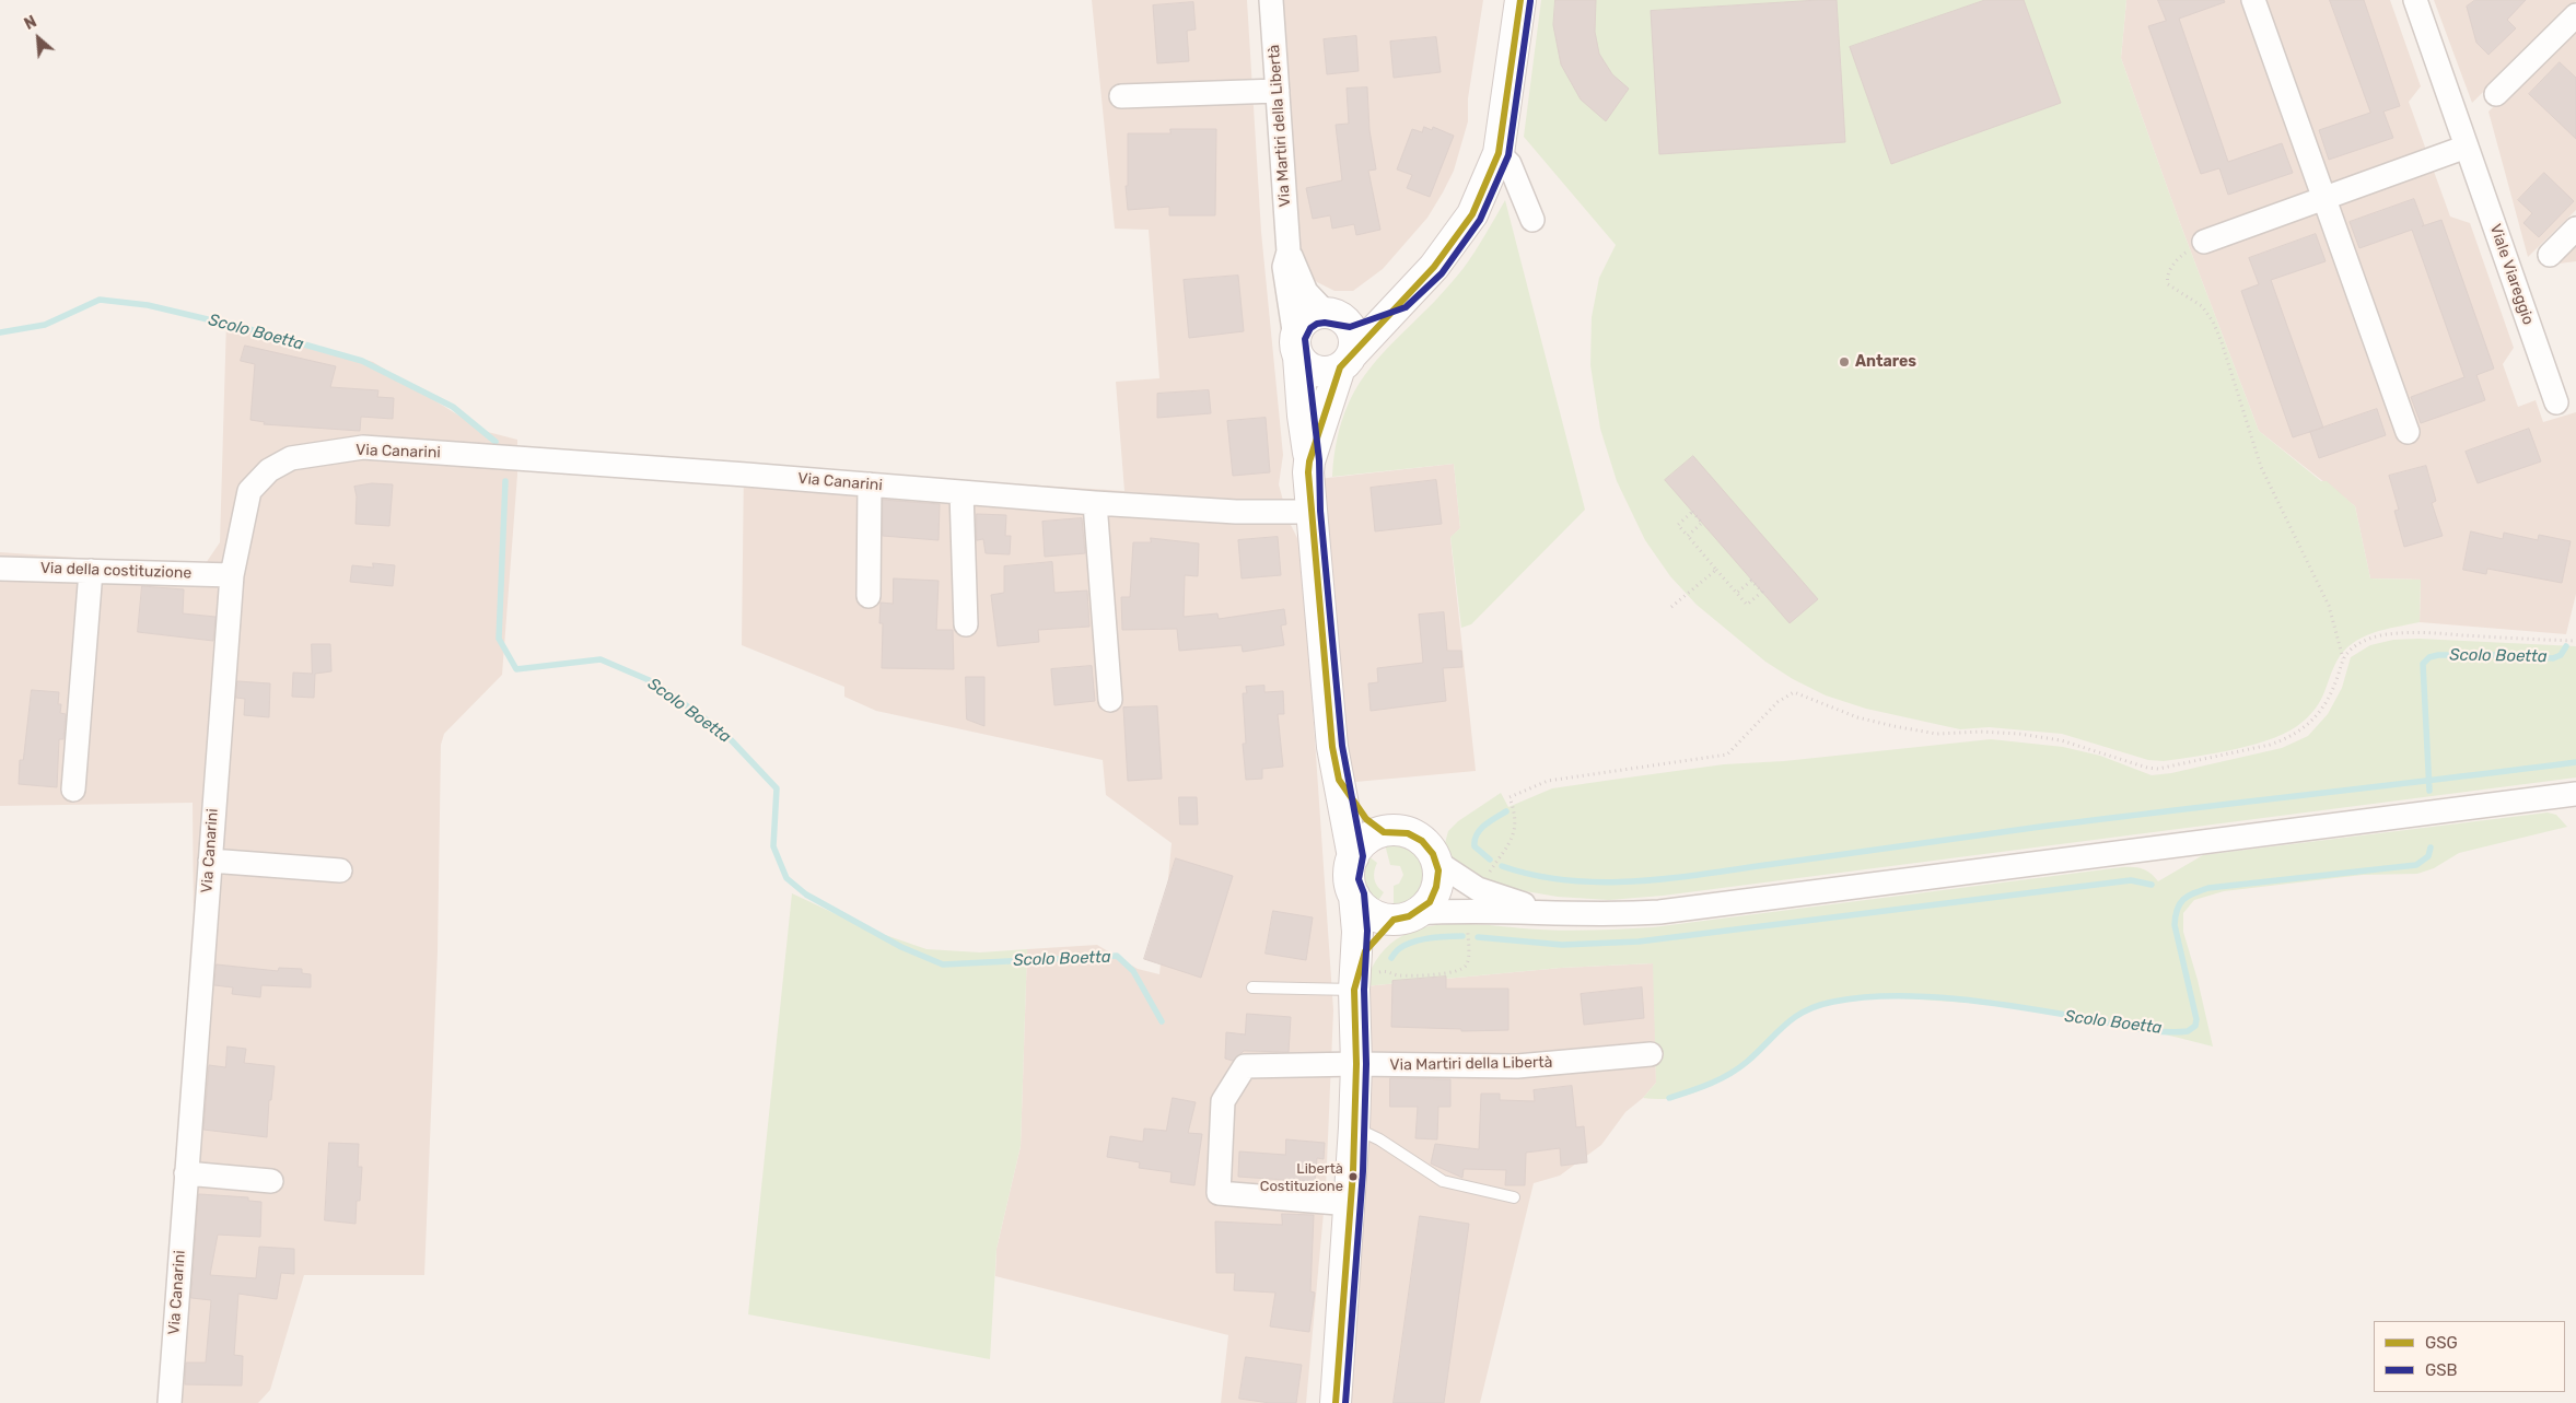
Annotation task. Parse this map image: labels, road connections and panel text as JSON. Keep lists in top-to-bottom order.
{
  "streets": {
    "street": [
      "Via Martiri della Libertà",
      "Viale Viareggio",
      "Via Canarini",
      "Via della costituzione"
    ]
  },
  "crossings": [
    ["Via Martiri della Libertà", "Via Canarini"],
    ["Via Canarini", "Via della costituzione"]
  ],
  "water": ["Scolo Boetta"],
  "places": ["Antares", "Libertà Costituzione"],
  "lines": ["transit line GSG", "transit line GSB"],
  "legend": ["GSG", "GSB"],
  "north": "top left"
}
